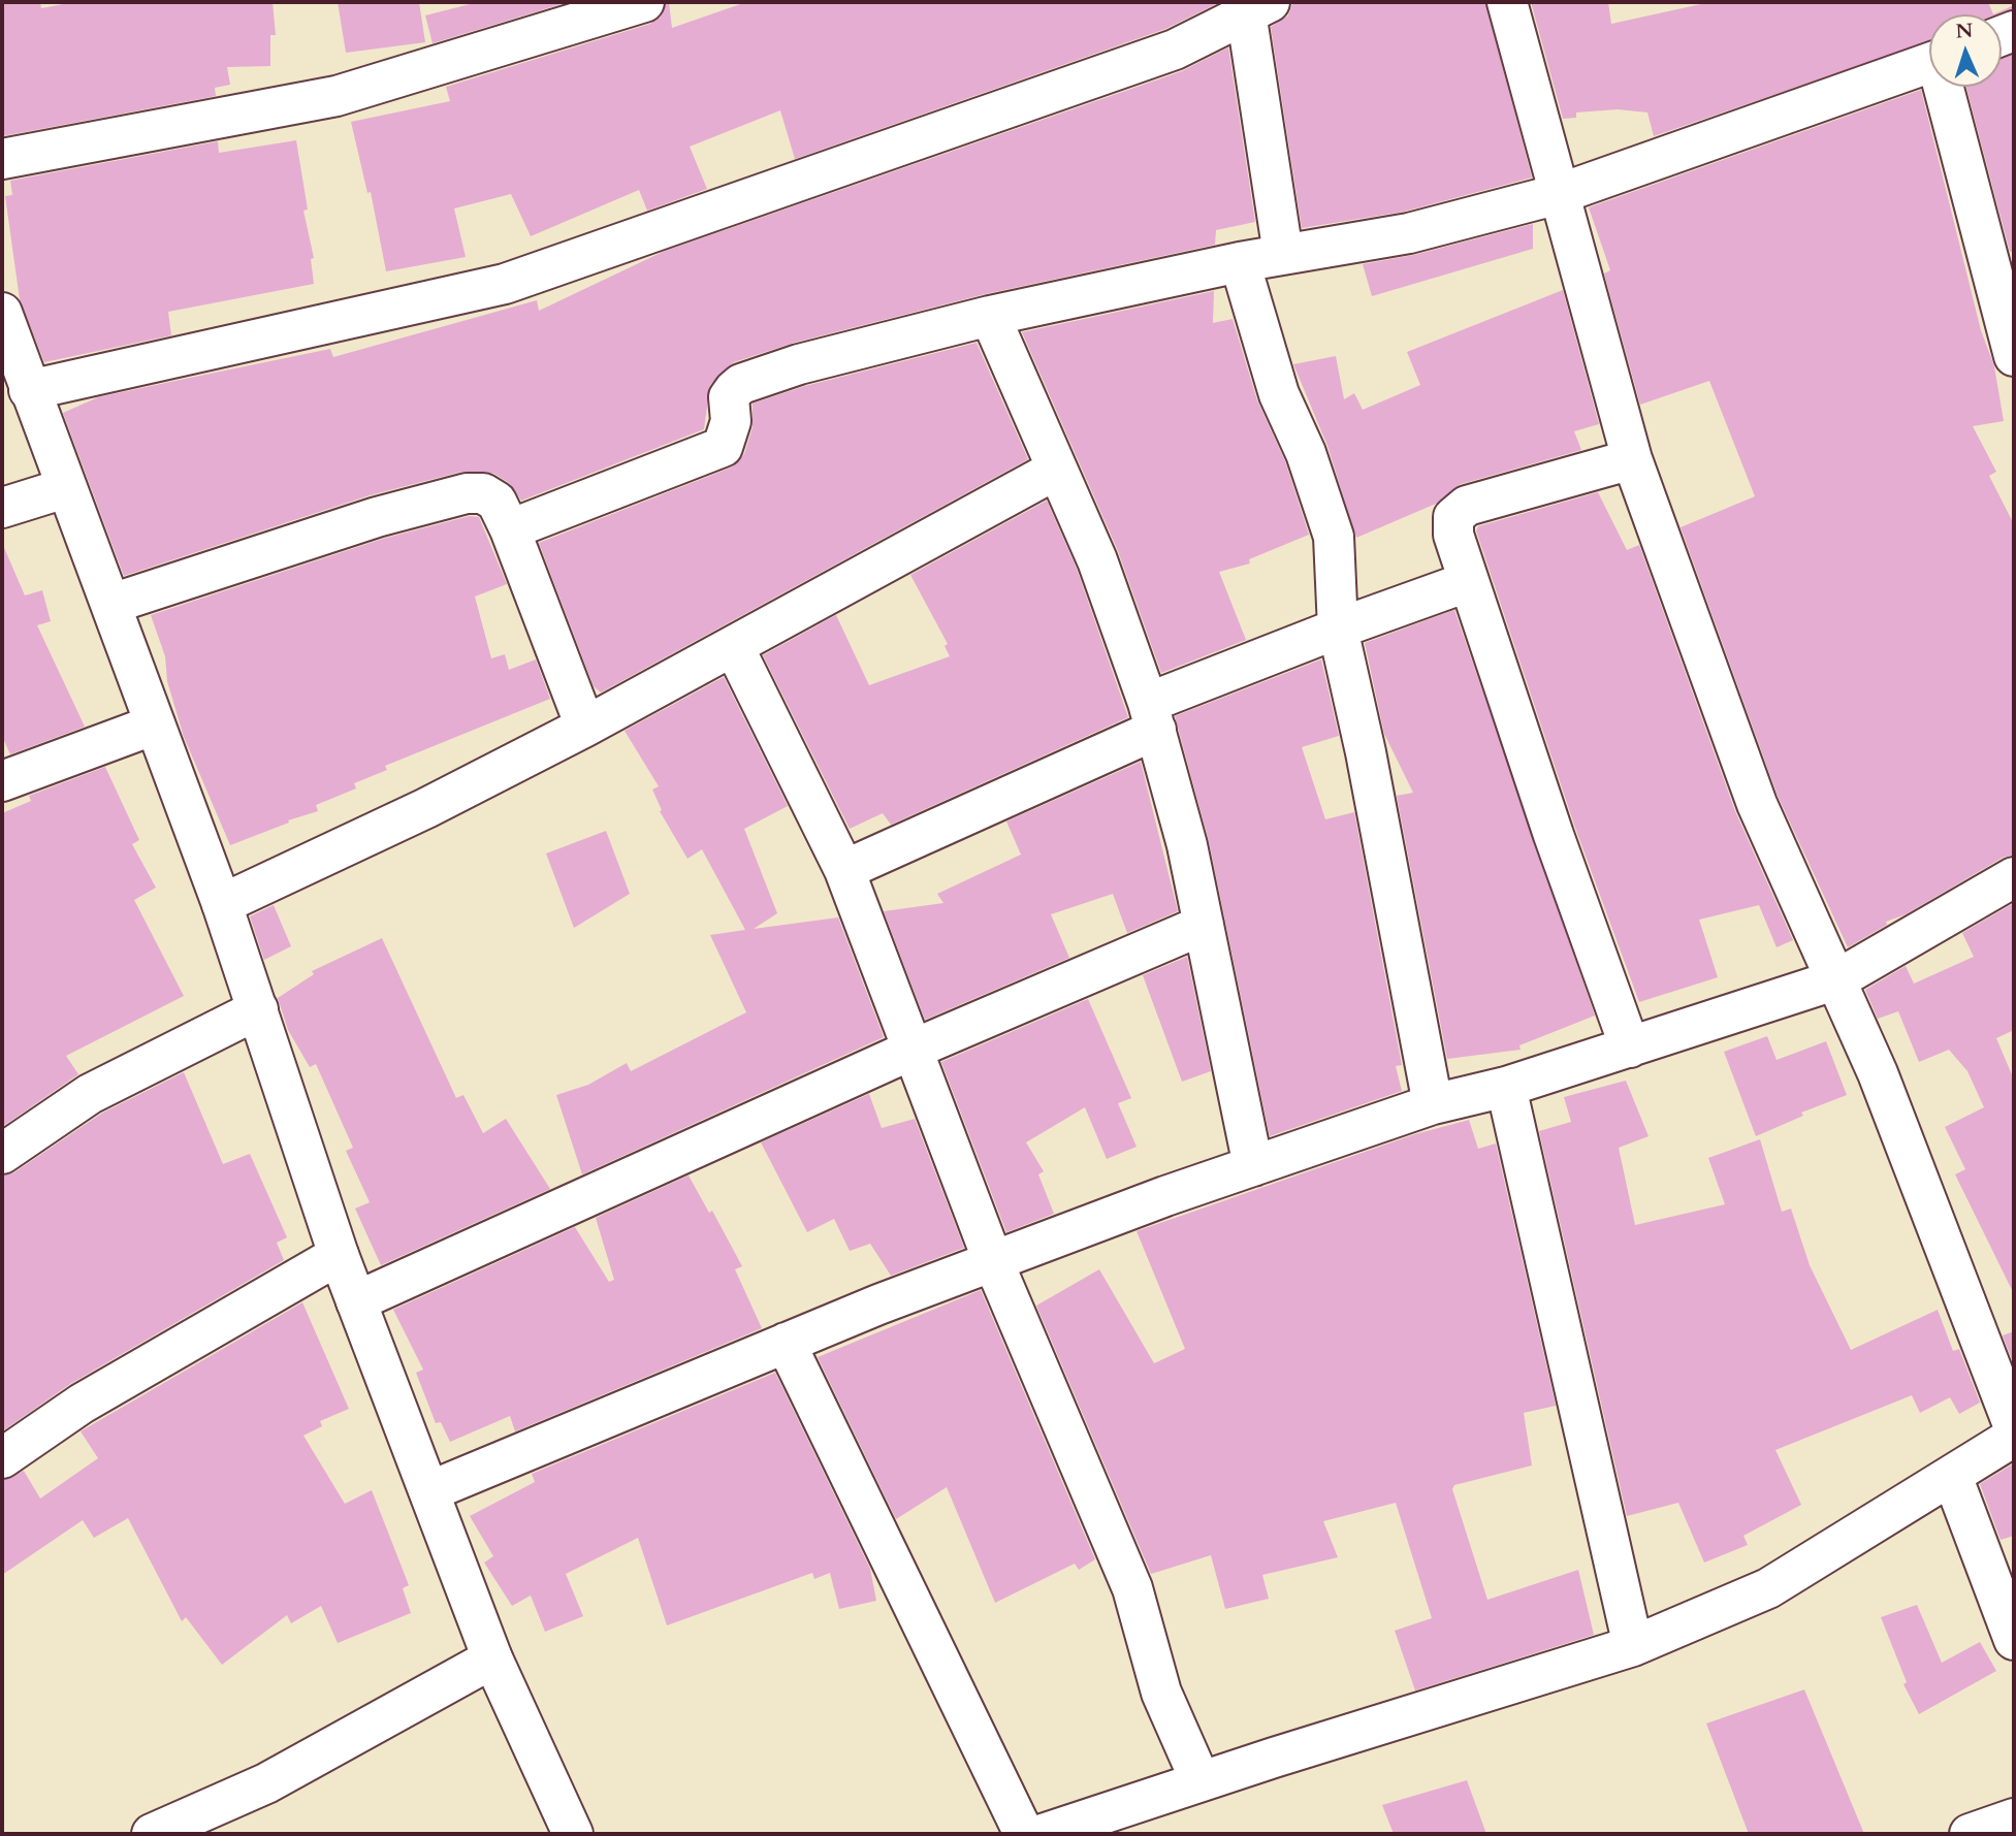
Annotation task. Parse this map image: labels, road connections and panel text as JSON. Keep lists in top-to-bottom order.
{
  "north": "top"
}
